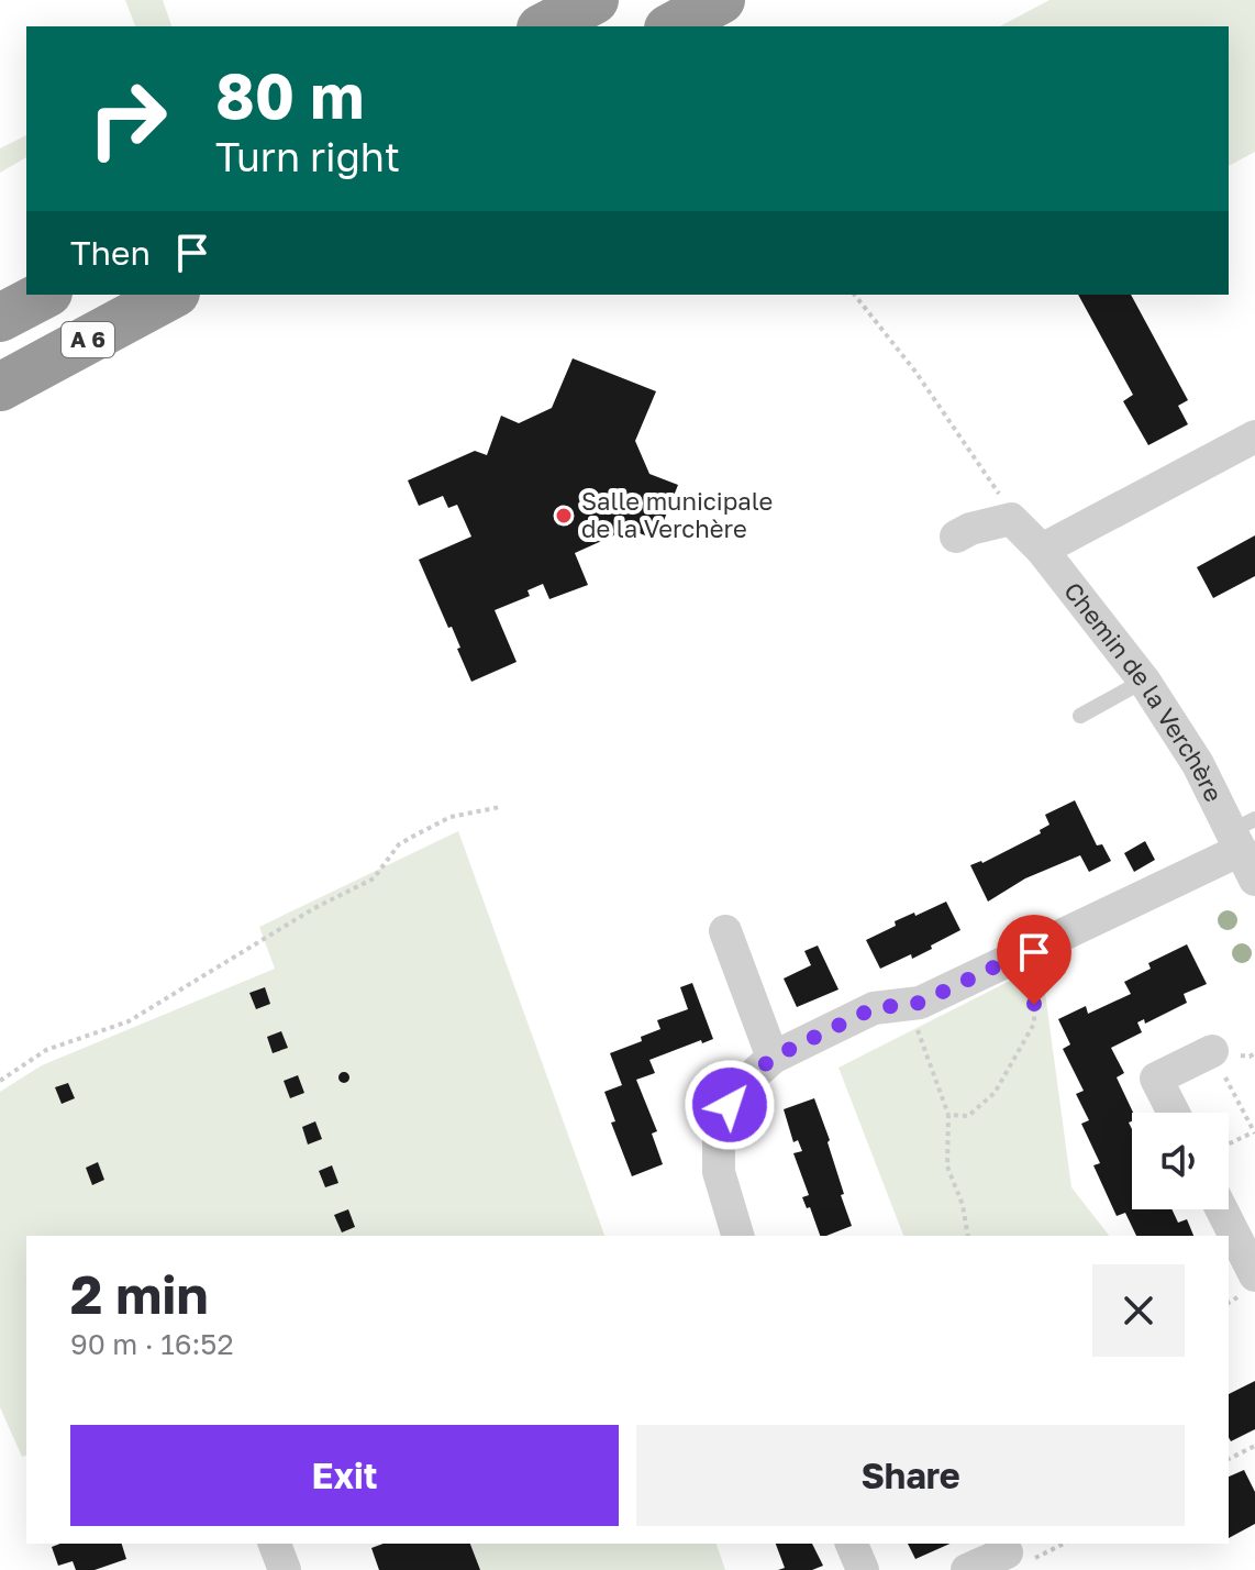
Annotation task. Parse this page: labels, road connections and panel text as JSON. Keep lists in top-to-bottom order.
{
  "streets": {
    "highway": ["A 6"],
    "street": ["Chemin de la Verchère"]
  },
  "places": ["Salle municipale de la Verchère"],
  "page": {
    "turn": ["80 m", "Turn right"],
    "then": "Then",
    "heading": ["2 min", "90 m · 16:52"],
    "buttons": ["Exit", "Share"]
  }
}
